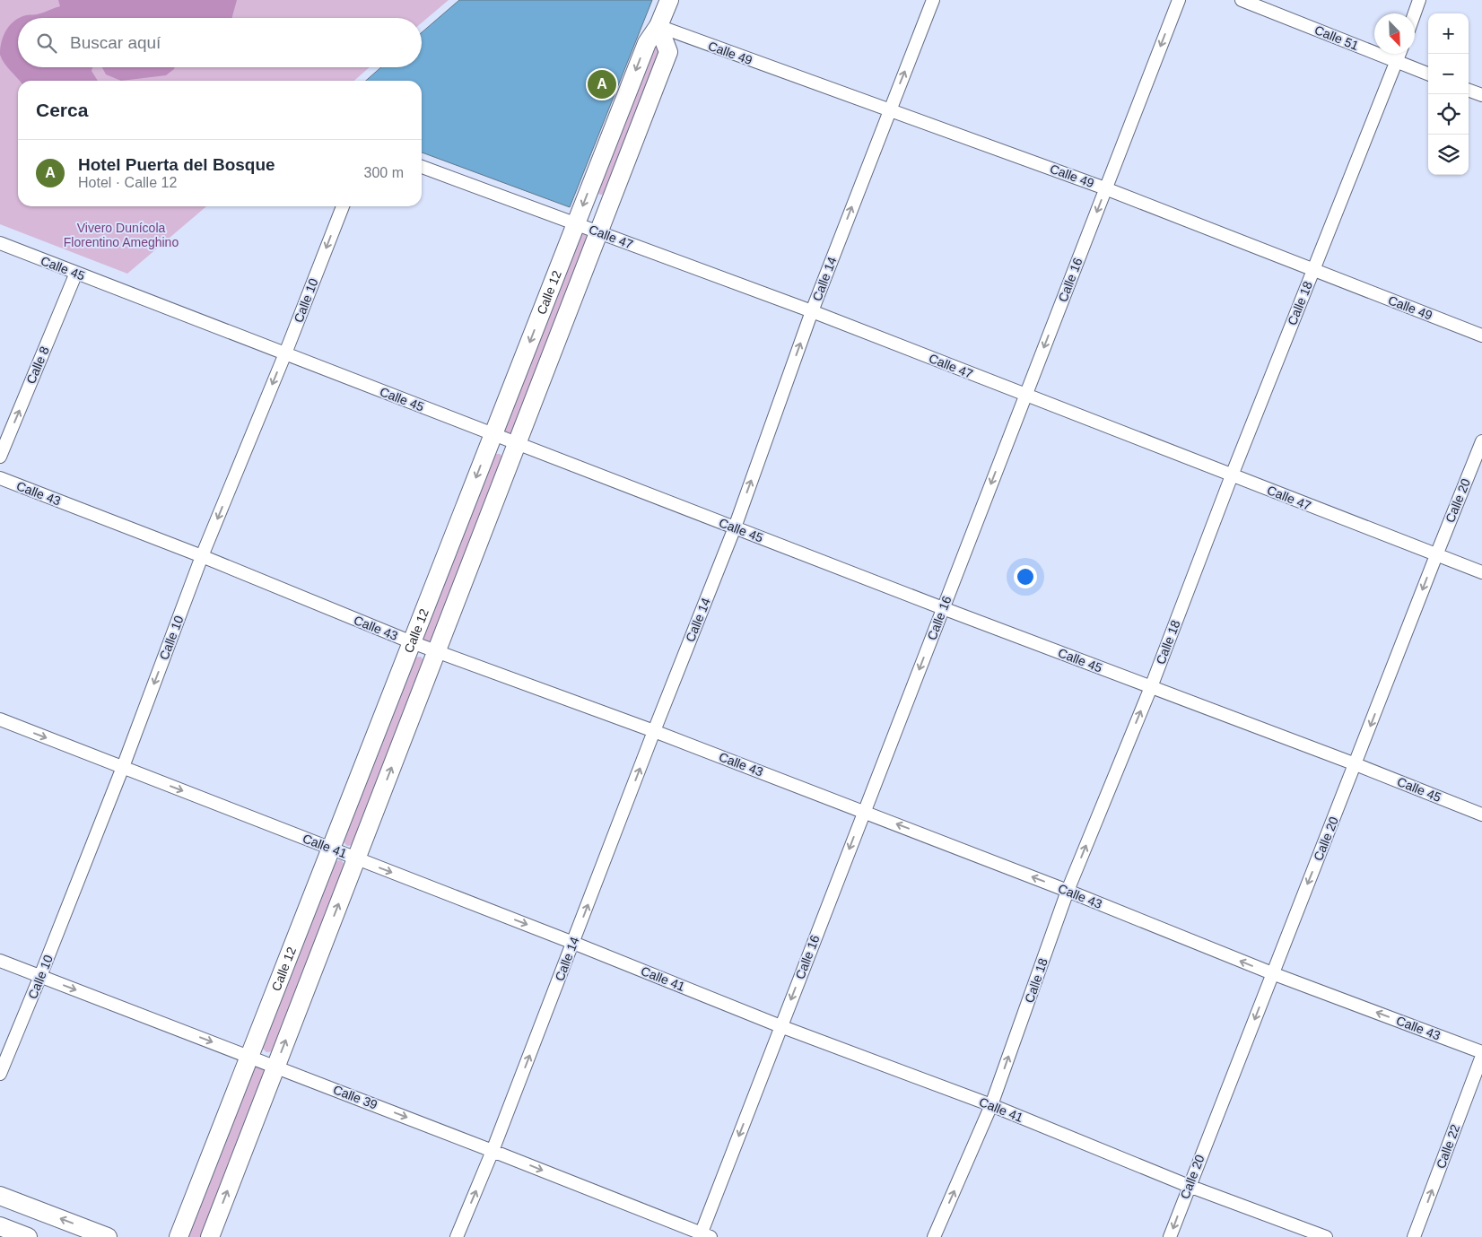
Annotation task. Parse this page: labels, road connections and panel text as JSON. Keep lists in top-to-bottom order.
{
  "streets": {
    "street": [
      "Calle 51",
      "Calle 49",
      "Calle 47",
      "Calle 45",
      "Calle 14",
      "Calle 16",
      "Calle 12",
      "Calle 10",
      "Calle 18",
      "Calle 8",
      "Calle 43",
      "Calle 20",
      "Calle 41",
      "Calle 39",
      "Calle 22"
    ]
  },
  "crossings": [
    ["Calle 51", "Calle 18"],
    ["Calle 49", "Calle 14"],
    ["Calle 49", "Calle 16"],
    ["Calle 49", "Calle 12"],
    ["Calle 49", "Calle 18"],
    ["Calle 47", "Calle 14"],
    ["Calle 47", "Calle 16"],
    ["Calle 47", "Calle 12"],
    ["Calle 47", "Calle 18"],
    ["Calle 47", "Calle 20"],
    ["Calle 45", "Calle 14"],
    ["Calle 45", "Calle 16"],
    ["Calle 45", "Calle 12"],
    ["Calle 45", "Calle 10"],
    ["Calle 45", "Calle 18"],
    ["Calle 45", "Calle 8"],
    ["Calle 45", "Calle 20"],
    ["Calle 14", "Calle 43"],
    ["Calle 14", "Calle 41"],
    ["Calle 14", "Calle 39"],
    ["Calle 16", "Calle 43"],
    ["Calle 16", "Calle 41"],
    ["Calle 16", "Calle 39"],
    ["Calle 12", "Calle 43"],
    ["Calle 12", "Calle 41"],
    ["Calle 12", "Calle 39"],
    ["Calle 10", "Calle 43"],
    ["Calle 10", "Calle 41"],
    ["Calle 10", "Calle 39"],
    ["Calle 18", "Calle 43"],
    ["Calle 18", "Calle 41"],
    ["Calle 43", "Calle 20"],
    ["Calle 20", "Calle 41"]
  ],
  "one_way": [
    "Calle 14",
    "Calle 16",
    "Calle 10",
    "Calle 18",
    "Calle 8",
    "Calle 43",
    "Calle 20",
    "Calle 41",
    "Calle 39",
    "Calle 22"
  ],
  "parks": ["Vivero Dunícola Florentino Ameghino"],
  "north": "bottom right",
  "page": {
    "map_buttons": ["+", "−"],
    "search": "Buscar aquí",
    "pins": "A",
    "heading": "Cerca",
    "list": [
      {
        "mark": "A",
        "name": "Hotel Puerta del Bosque",
        "note": "Hotel · Calle 12",
        "value": "300 m"
      }
    ]
  }
}
